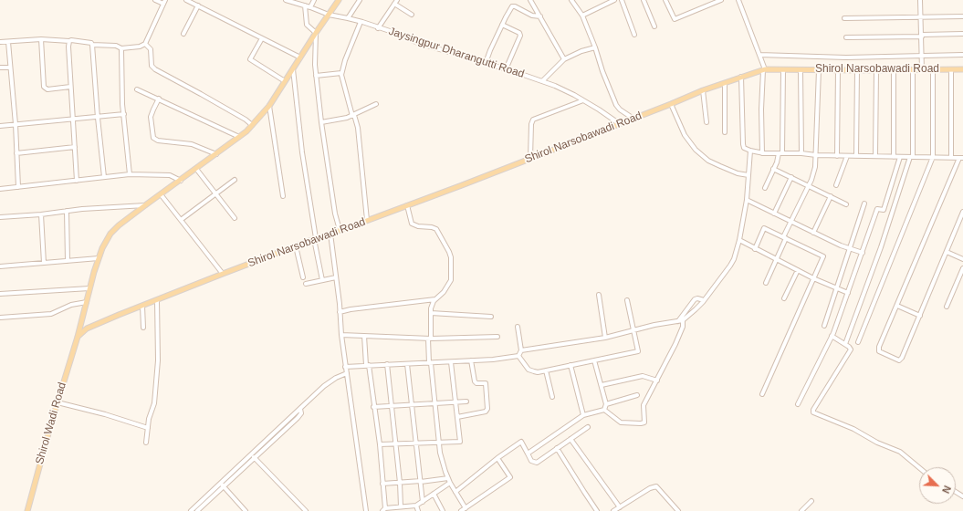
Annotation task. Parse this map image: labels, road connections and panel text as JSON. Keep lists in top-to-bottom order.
{
  "streets": {
    "main road": ["Shirol Narsobawadi Road", "Shirol Wadi Road"],
    "street": ["Jaysingpur Dharangutti Road"]
  },
  "crossings": [
    ["Jaysingpur Dharangutti Road", "Shirol Narsobawadi Road"],
    ["Shirol Narsobawadi Road", "Shirol Wadi Road"]
  ],
  "north": "bottom right"
}
